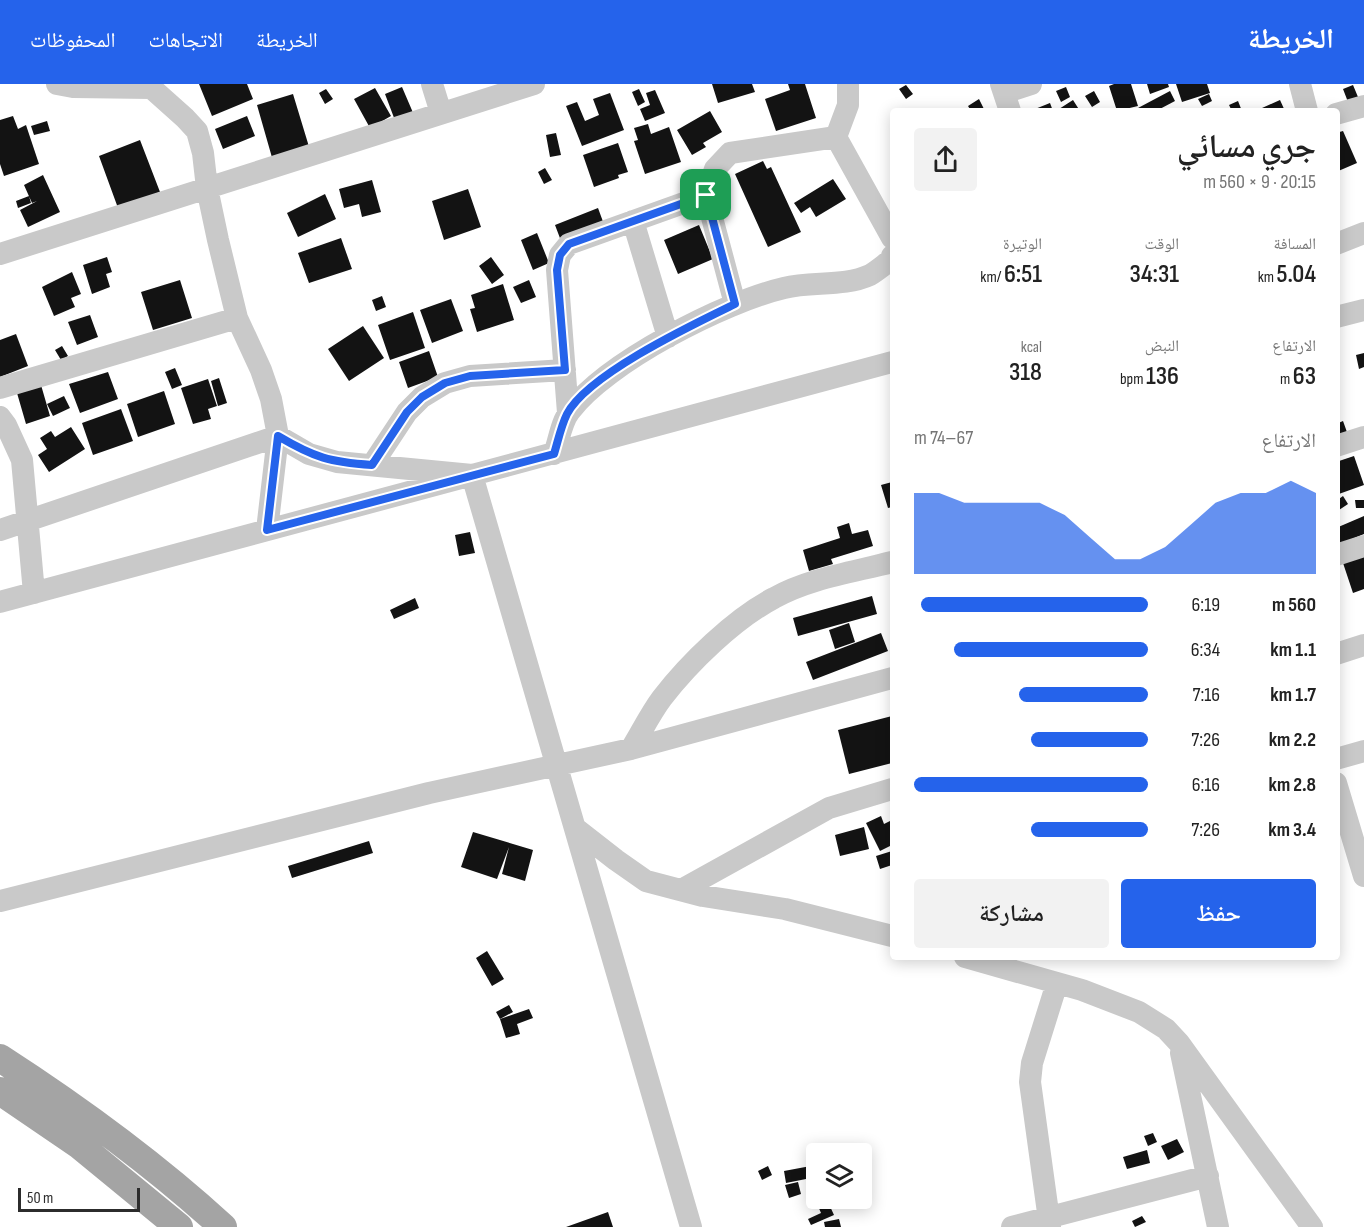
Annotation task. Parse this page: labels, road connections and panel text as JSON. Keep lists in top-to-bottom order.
{
  "scale_bar": "50 m",
  "page": {
    "header": "الخريطة",
    "nav": ["الخريطة", "الاتجاهات", "المحفوظات"],
    "heading": ["جري مسائي", "20:15 · 9 × 560 m"],
    "stats": [
      ["المسافة", "5.04 km"],
      ["الوقت", "34:31"],
      ["الوتيرة", "6:51 /km"],
      ["الارتفاع", "63 m"],
      ["النبض", "136 bpm"],
      ["kcal", "318"]
    ],
    "chart": ["الارتفاع", "67–74 m"],
    "list": [
      {
        "name": "560 m",
        "note": "6:19"
      },
      {
        "name": "1.1 km",
        "note": "6:34"
      },
      {
        "name": "1.7 km",
        "note": "7:16"
      },
      {
        "name": "2.2 km",
        "note": "7:26"
      },
      {
        "name": "2.8 km",
        "note": "6:16"
      },
      {
        "name": "3.4 km",
        "note": "7:26"
      }
    ],
    "buttons": ["حفظ", "مشاركة"],
    "scale": "50 m"
  }
}
